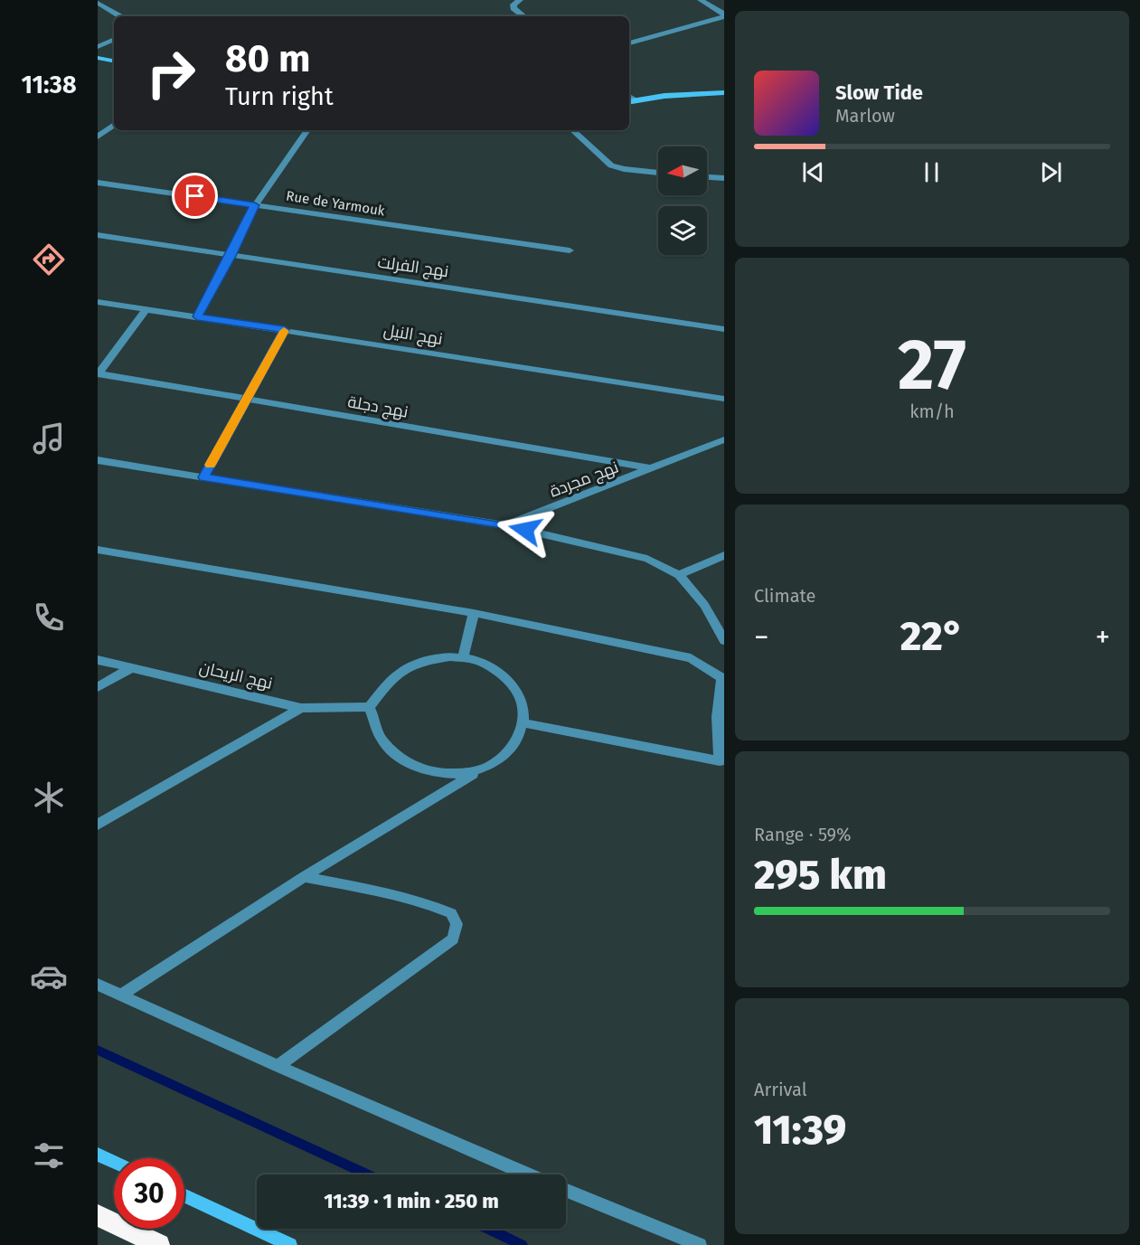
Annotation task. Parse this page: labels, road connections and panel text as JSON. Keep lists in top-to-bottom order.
{
  "streets": {
    "street": [
      "Rue de Yarmouk",
      "نهج الفرلت",
      "نهج النيل",
      "نهج دجلة",
      "نهج مجردة",
      "نهج الريحان"
    ]
  },
  "crossings": [
    ["نهج دجلة", "نهج مجردة"]
  ],
  "north": "left",
  "page": {
    "tabs": "11:38",
    "turn": ["80 m", "Turn right"],
    "song": ["Slow Tide", "Marlow"],
    "tile": [
      ["27", "km/h"],
      "Climate",
      ["Range · 59%", "295 km"],
      ["Arrival", "11:39"]
    ],
    "heat": ["−", "22°", "+"],
    "limit": "30",
    "trip": "11:39 · 1 min · 250 m"
  }
}
